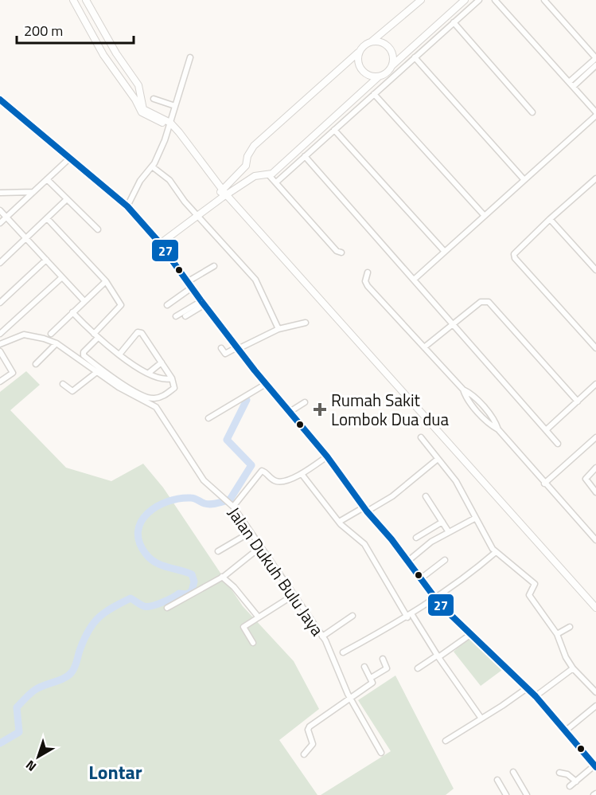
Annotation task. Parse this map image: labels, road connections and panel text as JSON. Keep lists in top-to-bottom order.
{
  "streets": {
    "street": ["Jalan Dukuh Bulu Jaya"]
  },
  "districts": ["Lontar"],
  "places": {
    "health": ["Rumah Sakit Lombok Dua dua"]
  },
  "lines": ["transit line 27"],
  "scale_bar": "200 m",
  "north": "bottom left"
}
